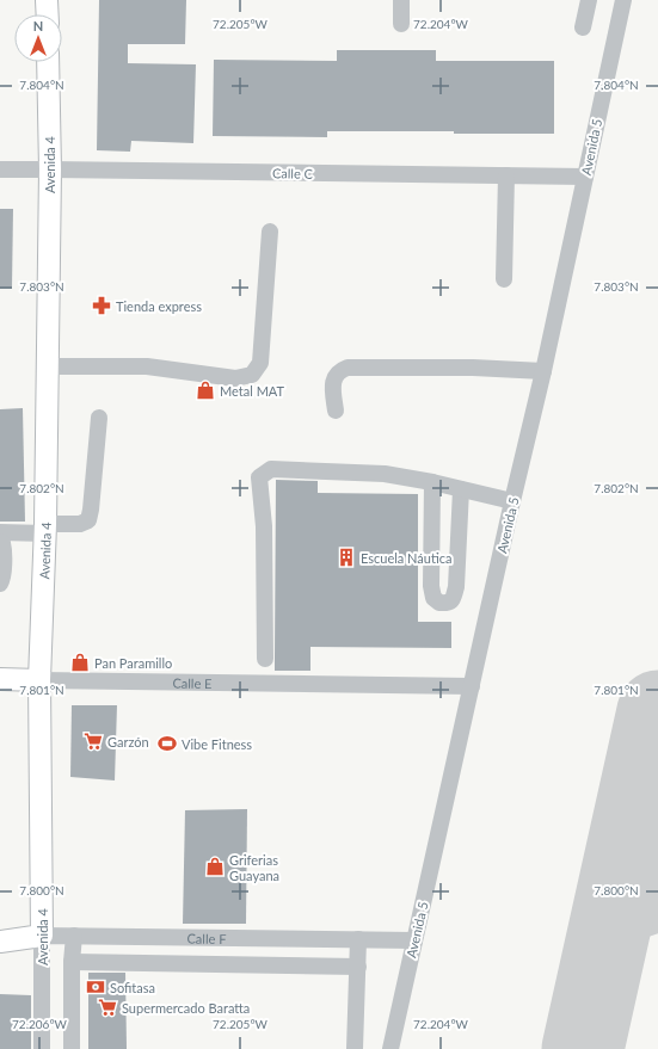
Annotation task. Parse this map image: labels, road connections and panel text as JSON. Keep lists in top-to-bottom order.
{
  "streets": {
    "main road": ["Avenida 4", "Calle E", "Calle F"],
    "street": ["Avenida 5", "Calle C"]
  },
  "crossings": [
    ["Avenida 5", "Calle C"],
    ["Avenida 5", "Calle E"],
    ["Avenida 5", "Calle F"],
    ["Avenida 4", "Calle C"],
    ["Avenida 4", "Calle E"],
    ["Avenida 4", "Calle F"]
  ],
  "places": {
    "pharmacy": ["Tienda express"],
    "shop": ["Metal MAT", "Pan Paramillo", "Griferias Guayana"],
    "building": ["Escuela Náutica"],
    "supermarket": ["Garzón", "Supermercado Baratta"],
    "sports": ["Vibe Fitness"],
    "bank": ["Sofitasa"]
  },
  "north": "top",
  "coordinates": [
    "72.205°W",
    "72.204°W",
    "7.804°N",
    "7.803°N",
    "7.802°N",
    "7.801°N",
    "7.800°N",
    "72.206°W"
  ]
}
